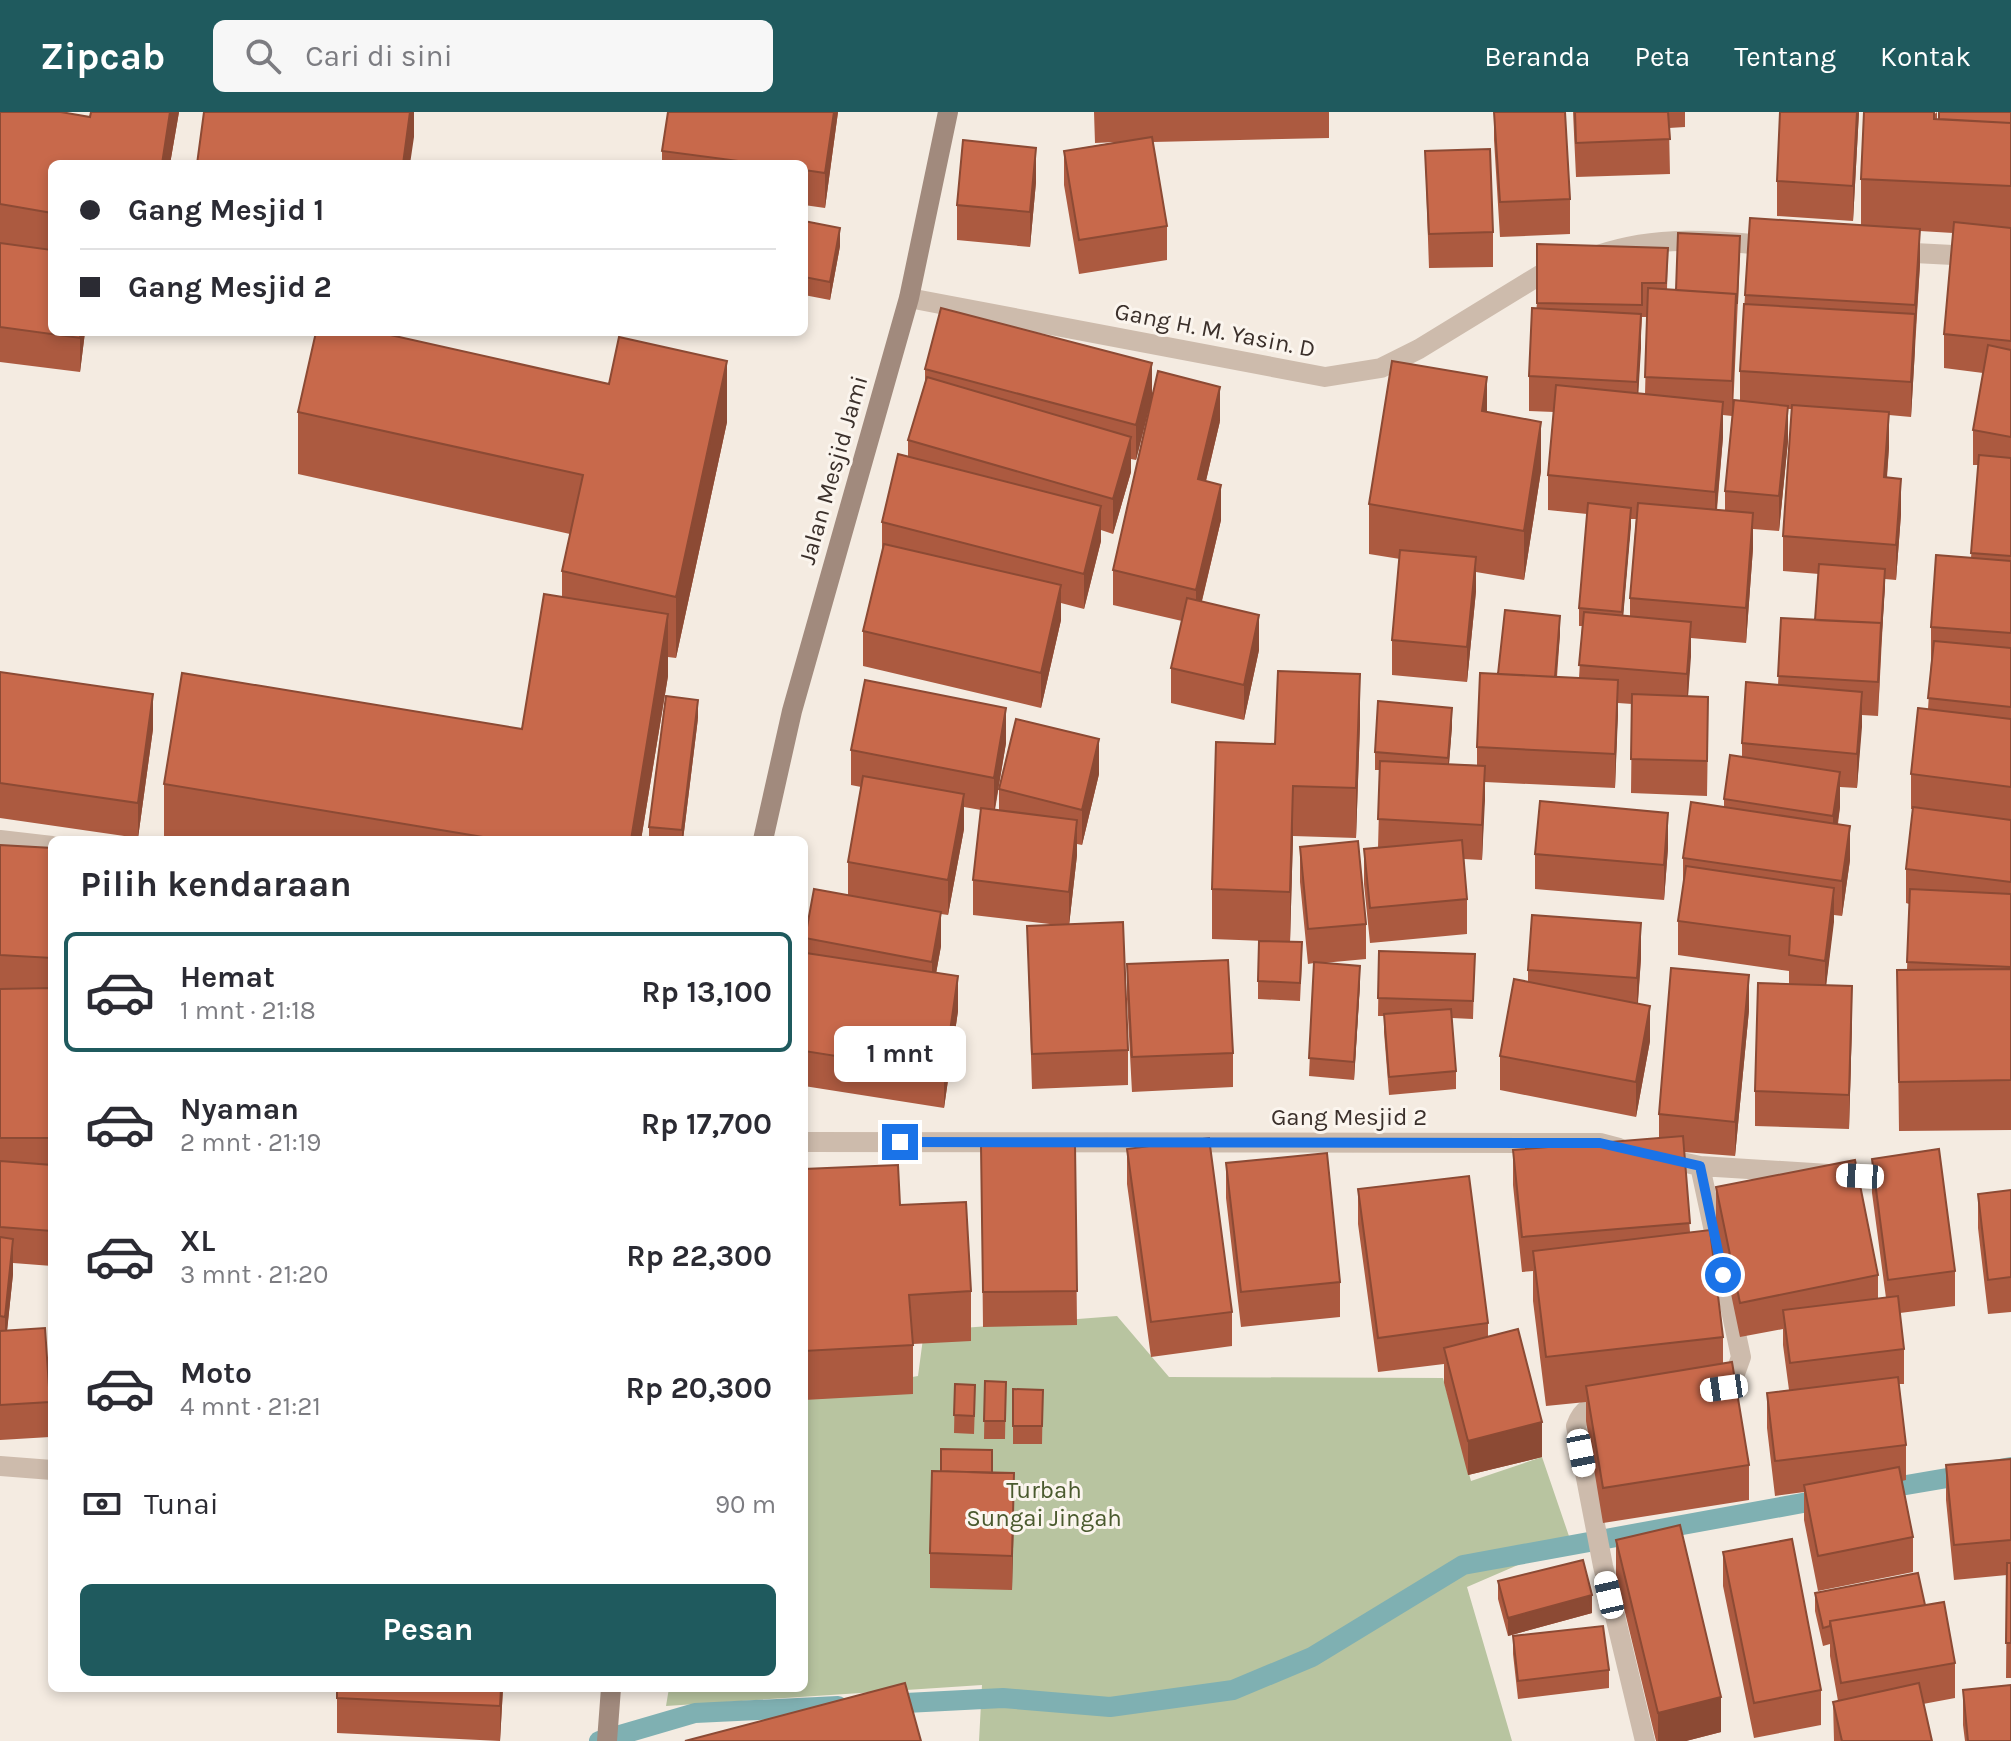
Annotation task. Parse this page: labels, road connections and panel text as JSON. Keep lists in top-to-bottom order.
{
  "streets": {
    "main road": ["Jalan Mesjid Jami"],
    "street": ["Gang H. M. Yasin. D", "Gang Mesjid 2"]
  },
  "crossings": [
    ["Gang H. M. Yasin. D", "Jalan Mesjid Jami"]
  ],
  "parks": ["Turbah Sungai Jingah"],
  "page": {
    "header": "Zipcab",
    "search": "Cari di sini",
    "nav": [
      "Beranda",
      "Peta",
      "Tentang",
      "Kontak"
    ],
    "banner": ["Gang Mesjid 1", "Gang Mesjid 2"],
    "heading": "Pilih kendaraan",
    "list": [
      {
        "name": "Hemat",
        "note": "1 mnt · 21:18",
        "value": "Rp 13,100"
      },
      {
        "name": "Nyaman",
        "note": "2 mnt · 21:19",
        "value": "Rp 17,700"
      },
      {
        "name": "XL",
        "note": "3 mnt · 21:20",
        "value": "Rp 22,300"
      },
      {
        "name": "Moto",
        "note": "4 mnt · 21:21",
        "value": "Rp 20,300"
      }
    ],
    "bubble": "1 mnt",
    "pay": ["Tunai", "90 m"],
    "buttons": "Pesan"
  }
}
